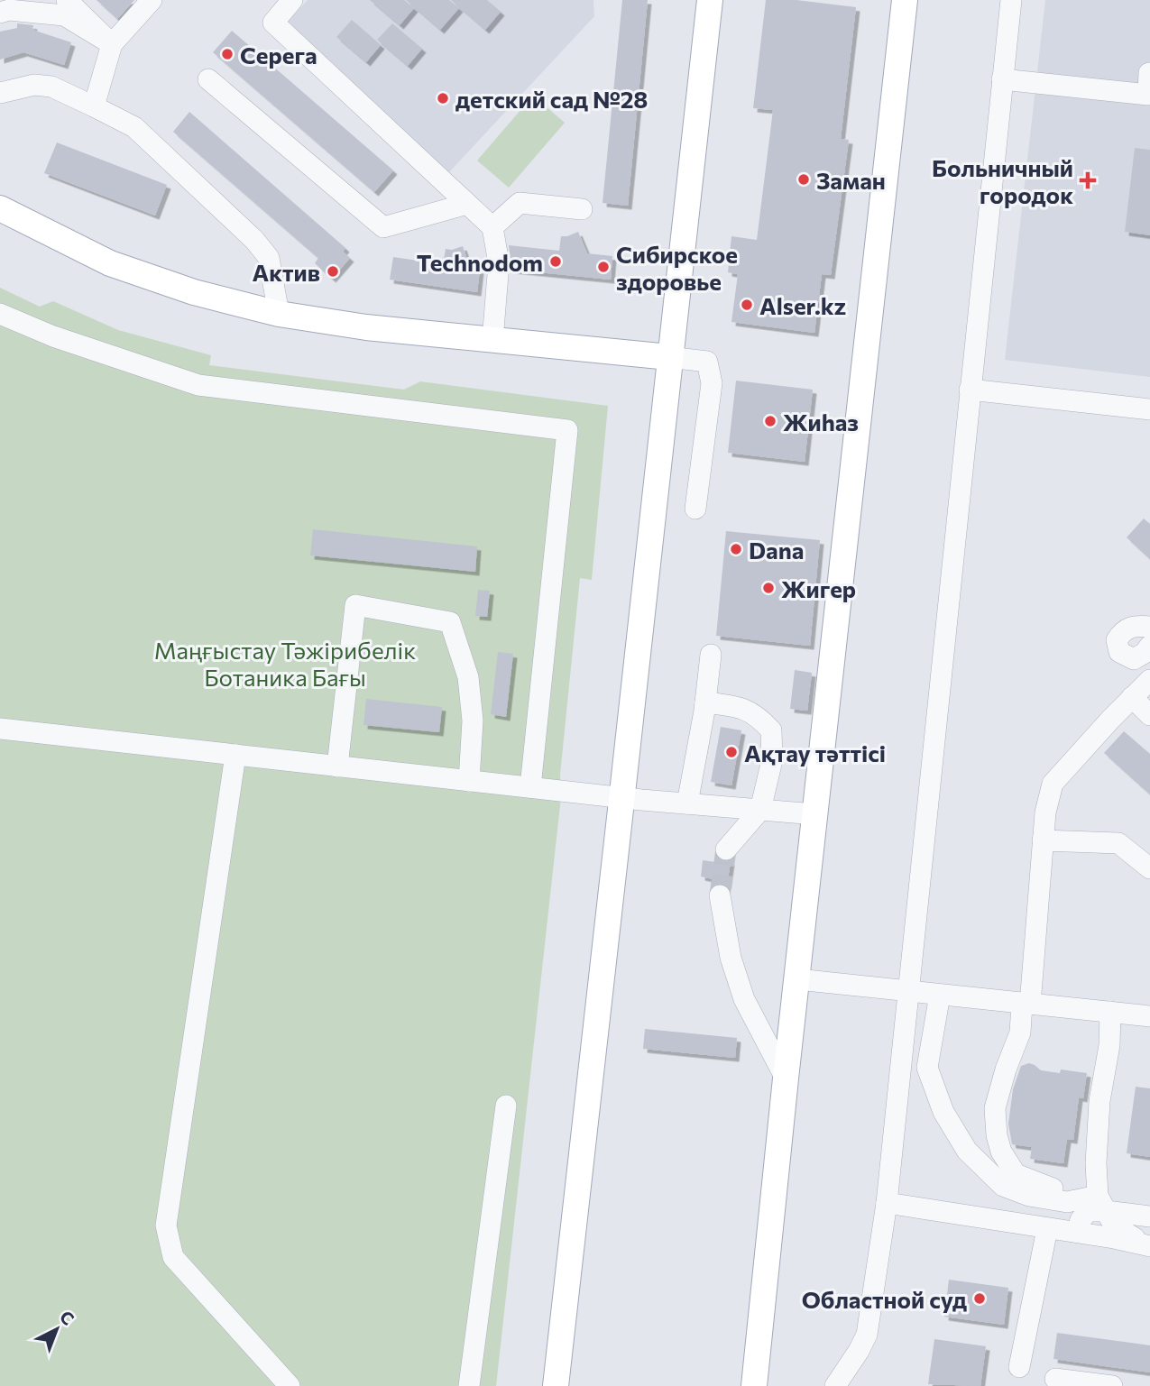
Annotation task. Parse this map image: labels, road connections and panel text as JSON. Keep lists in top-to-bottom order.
{
  "parks": ["Маңғыстау Тәжірибелік Ботаника Бағы"],
  "places": {
    "other": [
      "Cерега",
      "детский сад №28",
      "Заман",
      "Technodom",
      "Сибирское здоровье",
      "Актив",
      "Alser.kz",
      "Жиhаз",
      "Dana",
      "Жигер",
      "Ақтау тәттісі",
      "Областной суд"
    ],
    "health": ["Больничный городок"]
  },
  "north": "top right"
}
